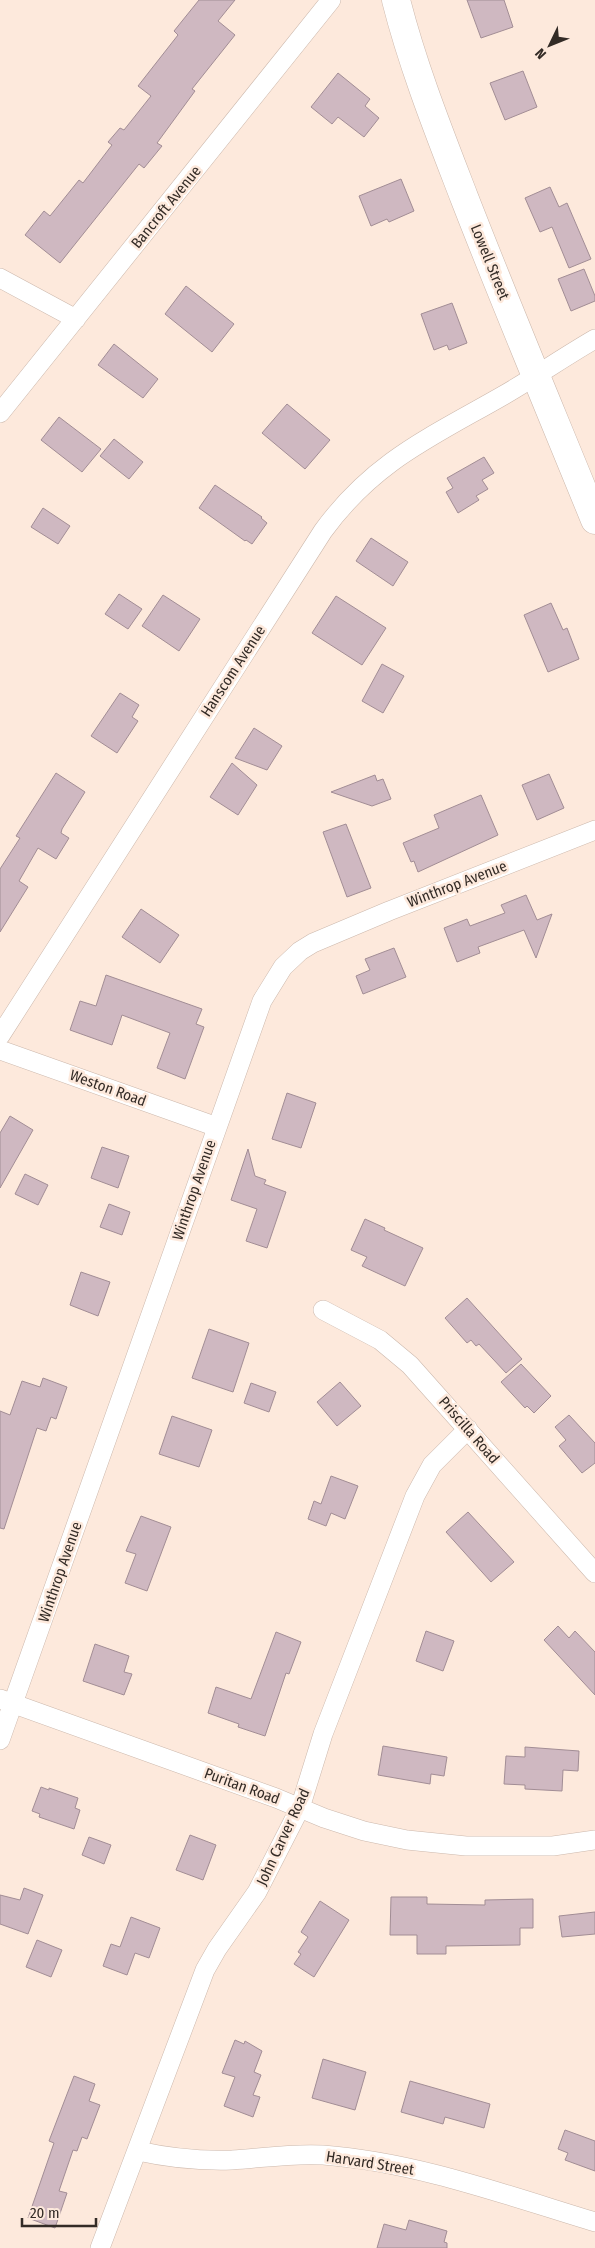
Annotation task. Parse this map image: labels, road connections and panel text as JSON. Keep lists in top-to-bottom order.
{
  "streets": {
    "main road": ["Lowell Street"],
    "street": [
      "Bancroft Avenue",
      "Hanscom Avenue",
      "Winthrop Avenue",
      "Weston Road",
      "Priscilla Road",
      "Puritan Road",
      "John Carver Road",
      "Harvard Street"
    ]
  },
  "crossings": [
    ["Lowell Street", "Hanscom Avenue"],
    ["Winthrop Avenue", "Weston Road"],
    ["Winthrop Avenue", "Puritan Road"],
    ["Priscilla Road", "John Carver Road"],
    ["Puritan Road", "John Carver Road"],
    ["John Carver Road", "Harvard Street"]
  ],
  "scale_bar": "20 m",
  "north": "bottom left"
}
